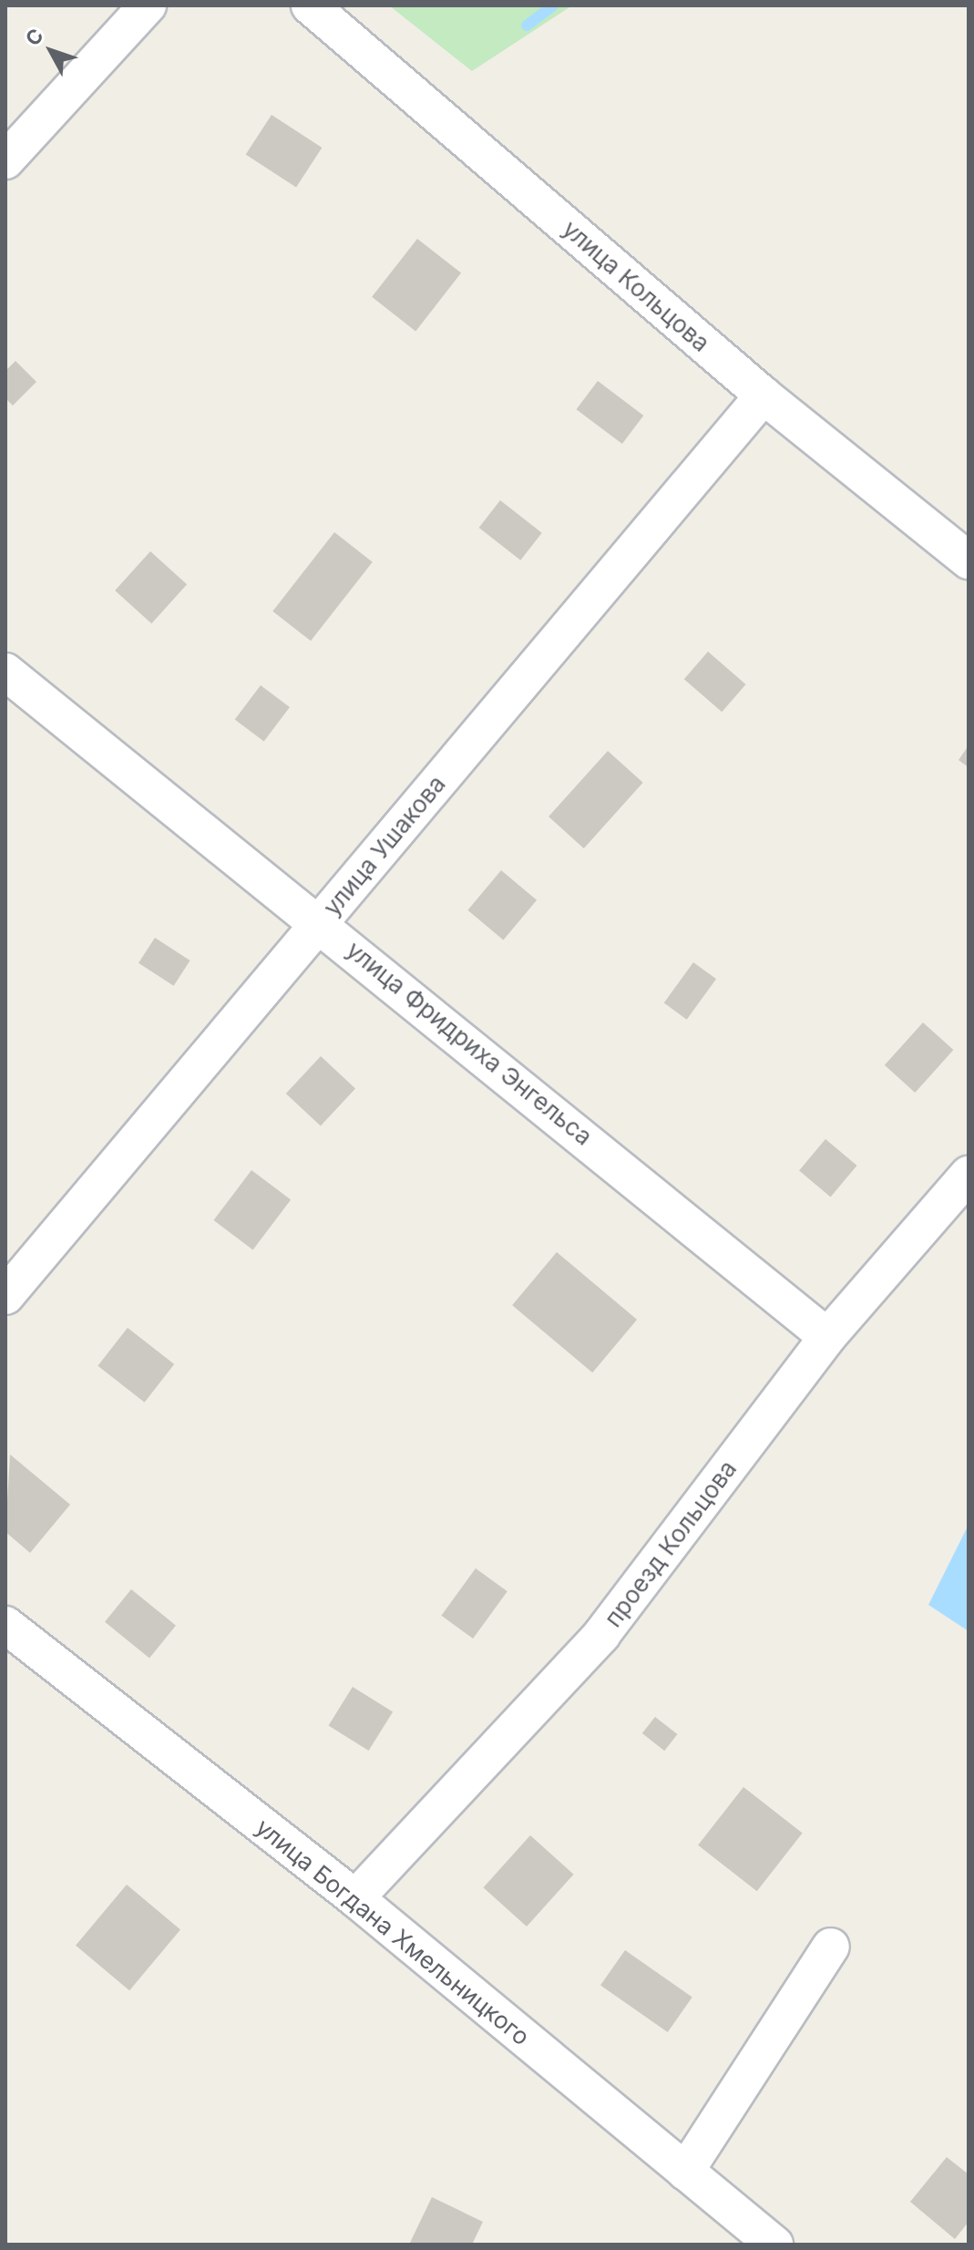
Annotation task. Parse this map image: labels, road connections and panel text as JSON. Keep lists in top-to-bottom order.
{
  "streets": {
    "street": [
      "улица Кольцова",
      "улица Ушакова",
      "улица Фридриха Энгельса",
      "проезд Кольцова",
      "улица Богдана Хмельницкого"
    ]
  },
  "crossings": [
    ["улица Кольцова", "улица Ушакова"],
    ["улица Ушакова", "улица Фридриха Энгельса"],
    ["улица Фридриха Энгельса", "проезд Кольцова"],
    ["проезд Кольцова", "улица Богдана Хмельницкого"]
  ],
  "north": "top left"
}
